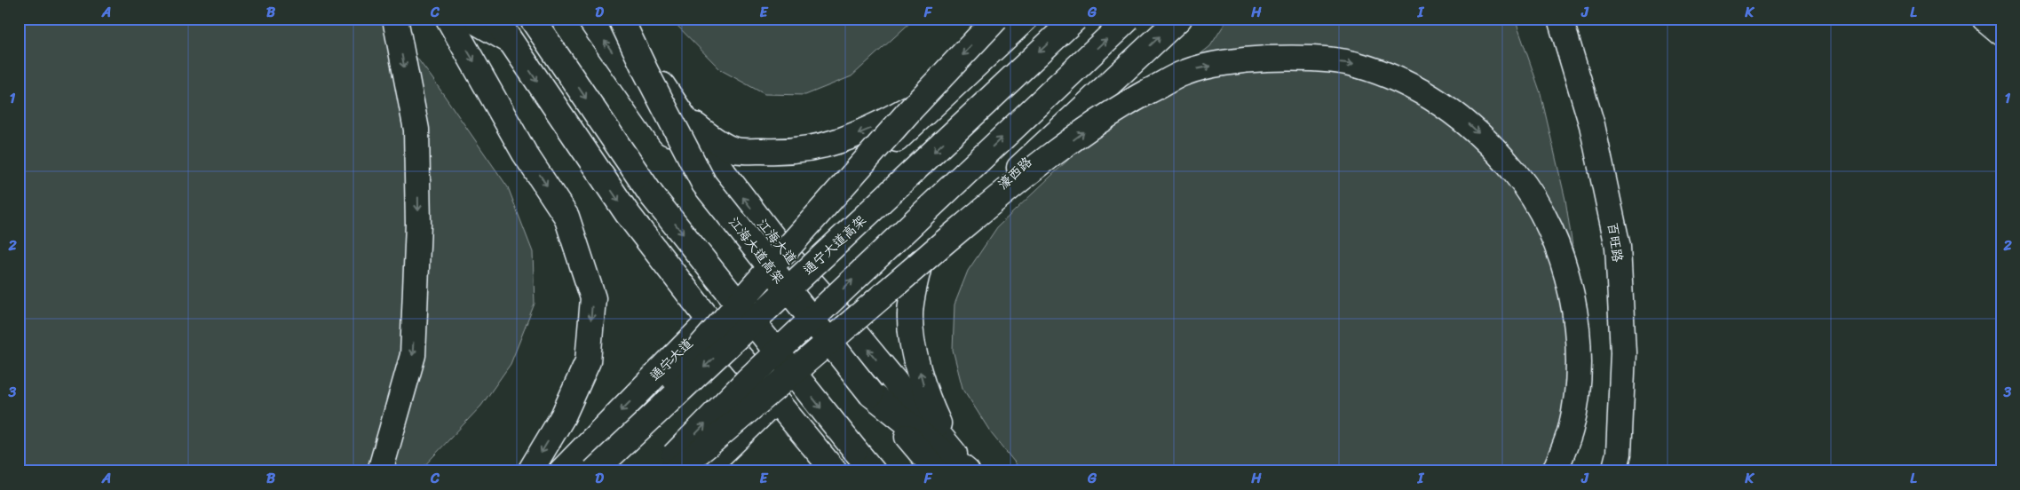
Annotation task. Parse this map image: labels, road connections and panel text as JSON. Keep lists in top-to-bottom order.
{
  "streets": {
    "main road": [
      "濠西路",
      "江海大道",
      "百旺路",
      "通宁大道高架",
      "江海大道高架",
      "通宁大道"
    ]
  },
  "crossings": [
    ["濠西路", "江海大道"],
    ["江海大道", "通宁大道"]
  ],
  "grid": {
    "columns": [
      "A",
      "B",
      "C",
      "D",
      "E",
      "F",
      "G",
      "H",
      "I",
      "J",
      "K",
      "L"
    ],
    "rows": ["1", "2", "3"]
  }
}
